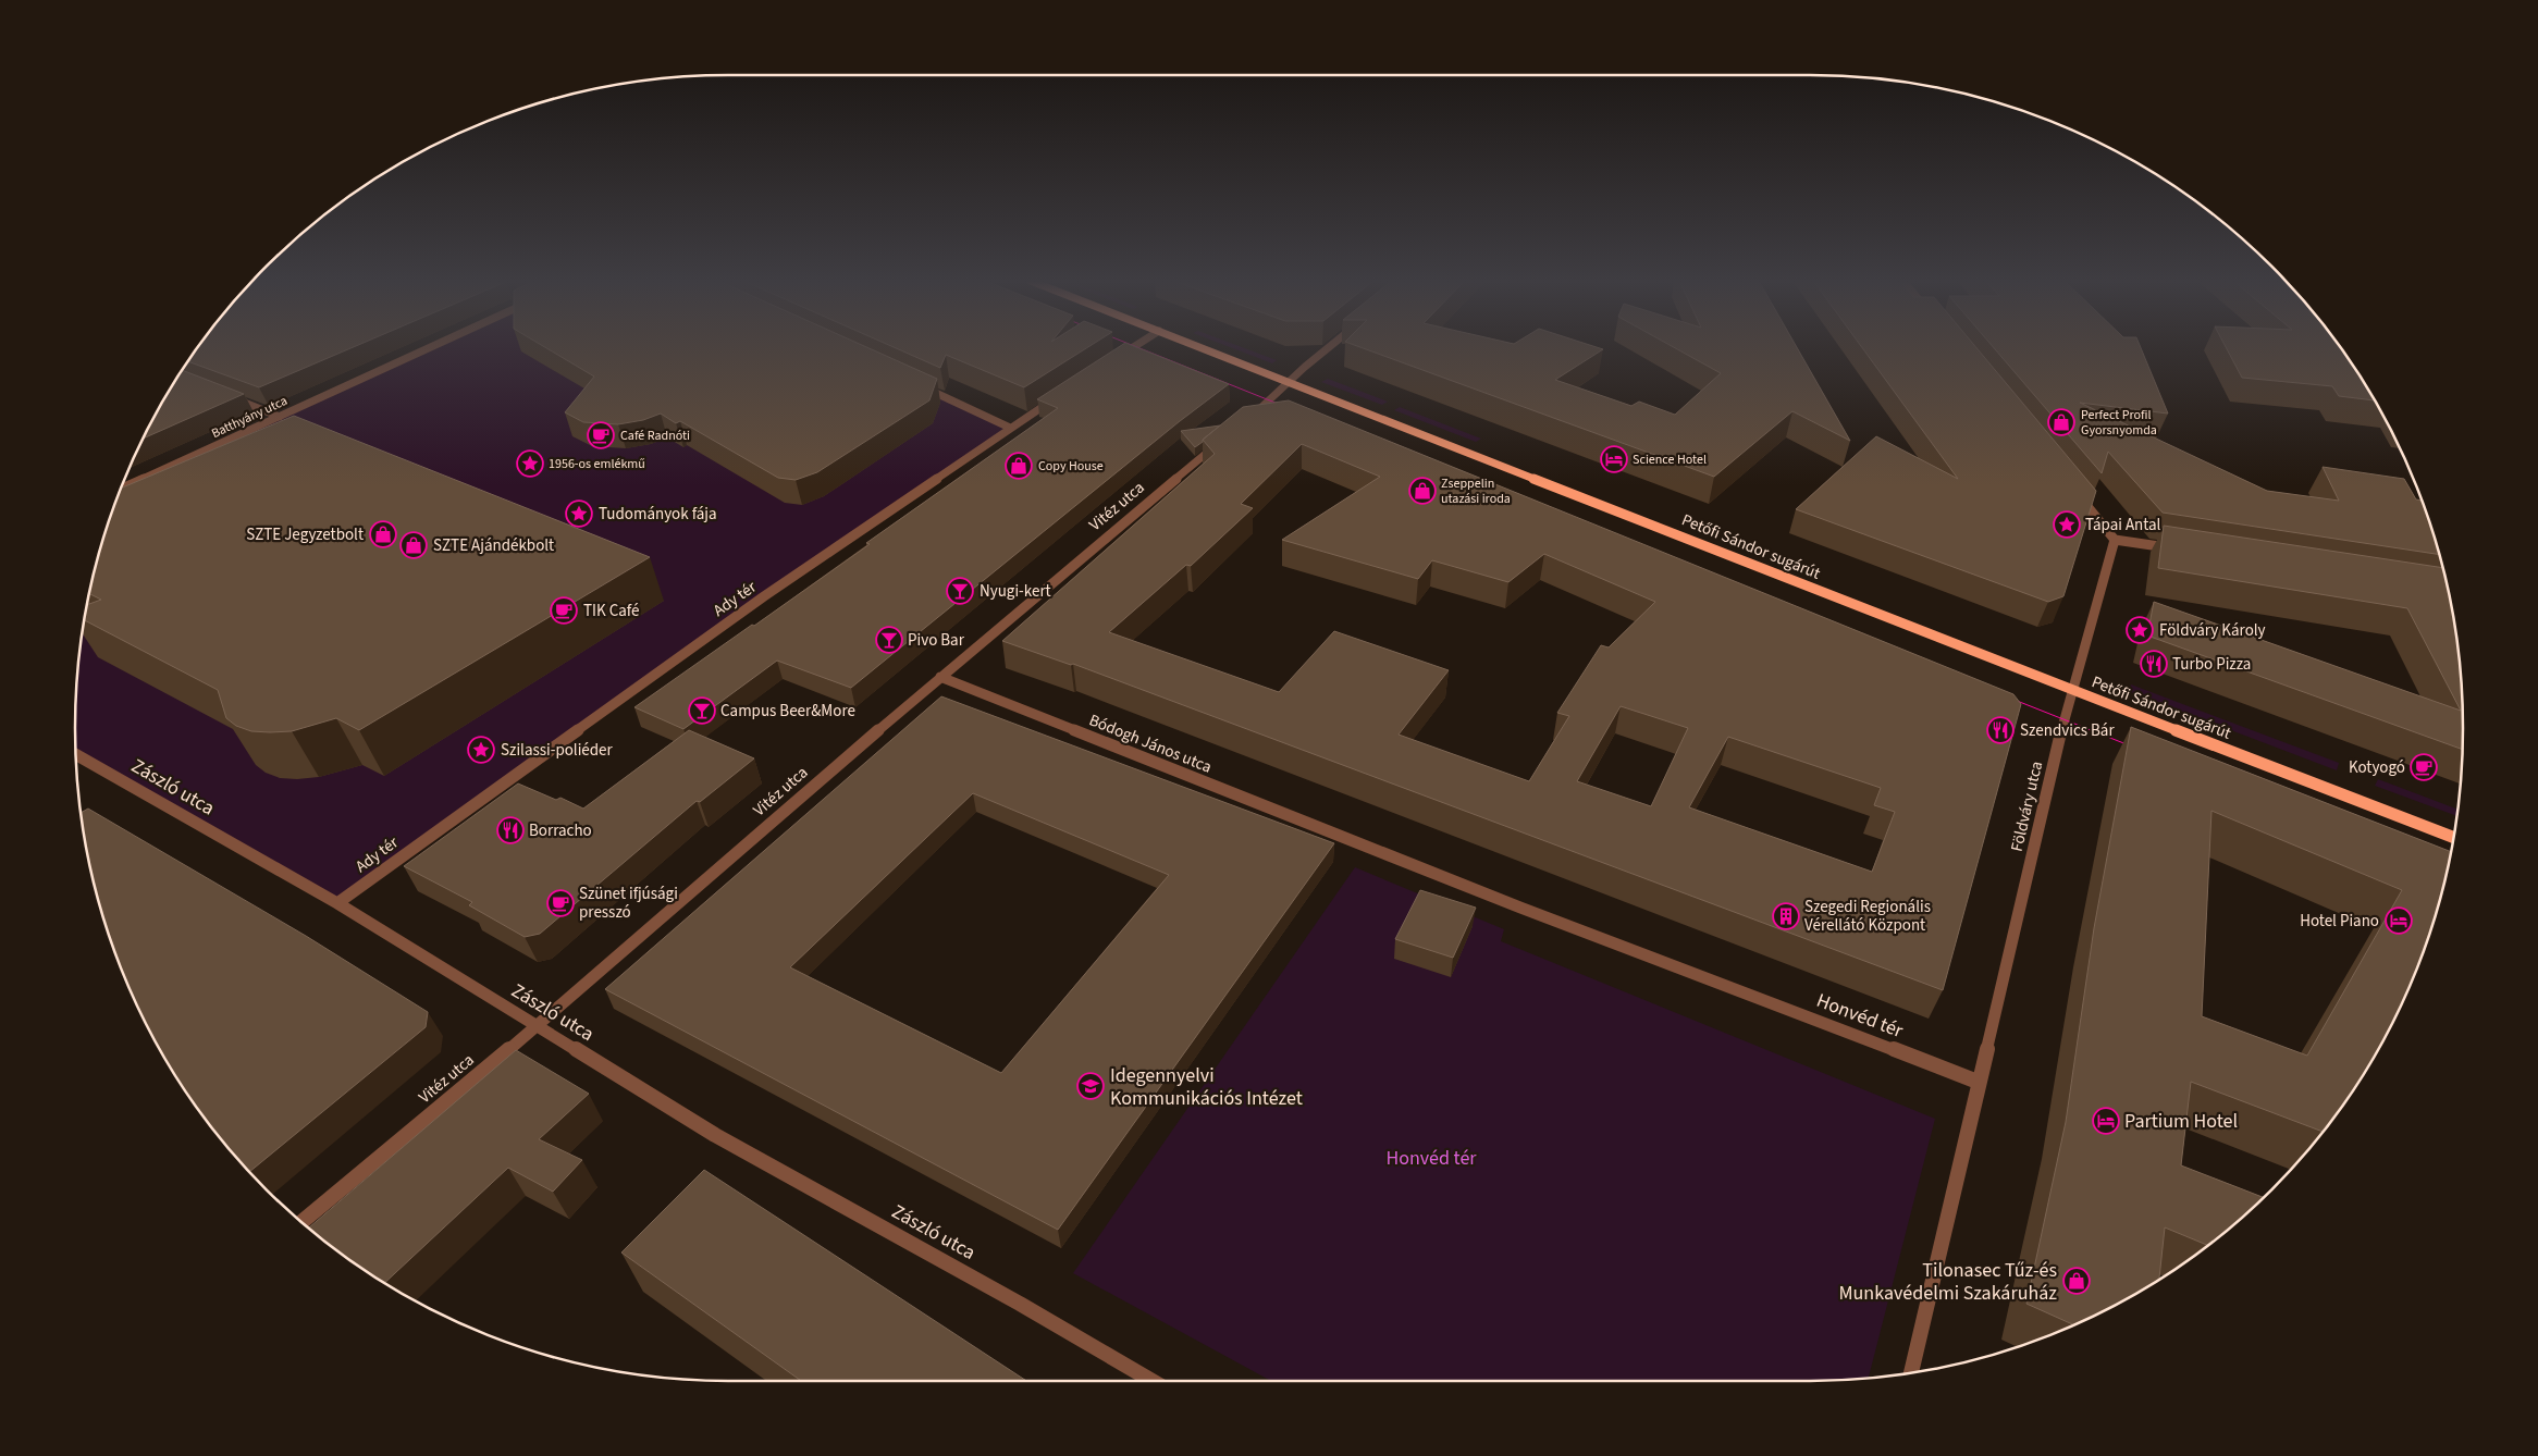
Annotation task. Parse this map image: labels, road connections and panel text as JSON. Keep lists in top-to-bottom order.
{
  "streets": {
    "street": [
      "Batthyány utca",
      "Vitéz utca",
      "Petőfi Sándor sugárút",
      "Ady tér",
      "Bódogh János utca",
      "Zászló utca",
      "Földváry utca",
      "Honvéd tér"
    ]
  },
  "crossings": [
    ["Vitéz utca", "Bódogh János utca"],
    ["Vitéz utca", "Zászló utca"],
    ["Petőfi Sándor sugárút", "Földváry utca"],
    ["Ady tér", "Zászló utca"],
    ["Bódogh János utca", "Honvéd tér"],
    ["Földváry utca", "Honvéd tér"]
  ],
  "parks": ["Honvéd tér"],
  "places": {
    "shop": [
      "Perfect Profil Gyorsnyomda",
      "Copy House",
      "Zseppelin utazási iroda",
      "SZTE Jegyzetbolt",
      "SZTE Ajándékbolt",
      "Tilonasec Tűz-és Munkavédelmi Szakáruház"
    ],
    "cafe": [
      "Café Radnóti",
      "TIK Café",
      "Kotyogó",
      "Szünet ifjúsági presszó"
    ],
    "hotel": ["Science Hotel", "Hotel Piano", "Partium Hotel"],
    "place": [
      "1956-os emlékmű",
      "Tudományok fája",
      "Tápai Antal",
      "Földváry Károly",
      "Szilassi-poliéder"
    ],
    "bar": ["Nyugi-kert", "Pivo Bar", "Campus Beer&More"],
    "restaurant": ["Turbo Pizza", "Szendvics Bár", "Borracho"],
    "building": ["Szegedi Regionális Vérellátó Központ"],
    "school or university": ["Idegennyelvi Kommunikációs Intézet"]
  }
}
